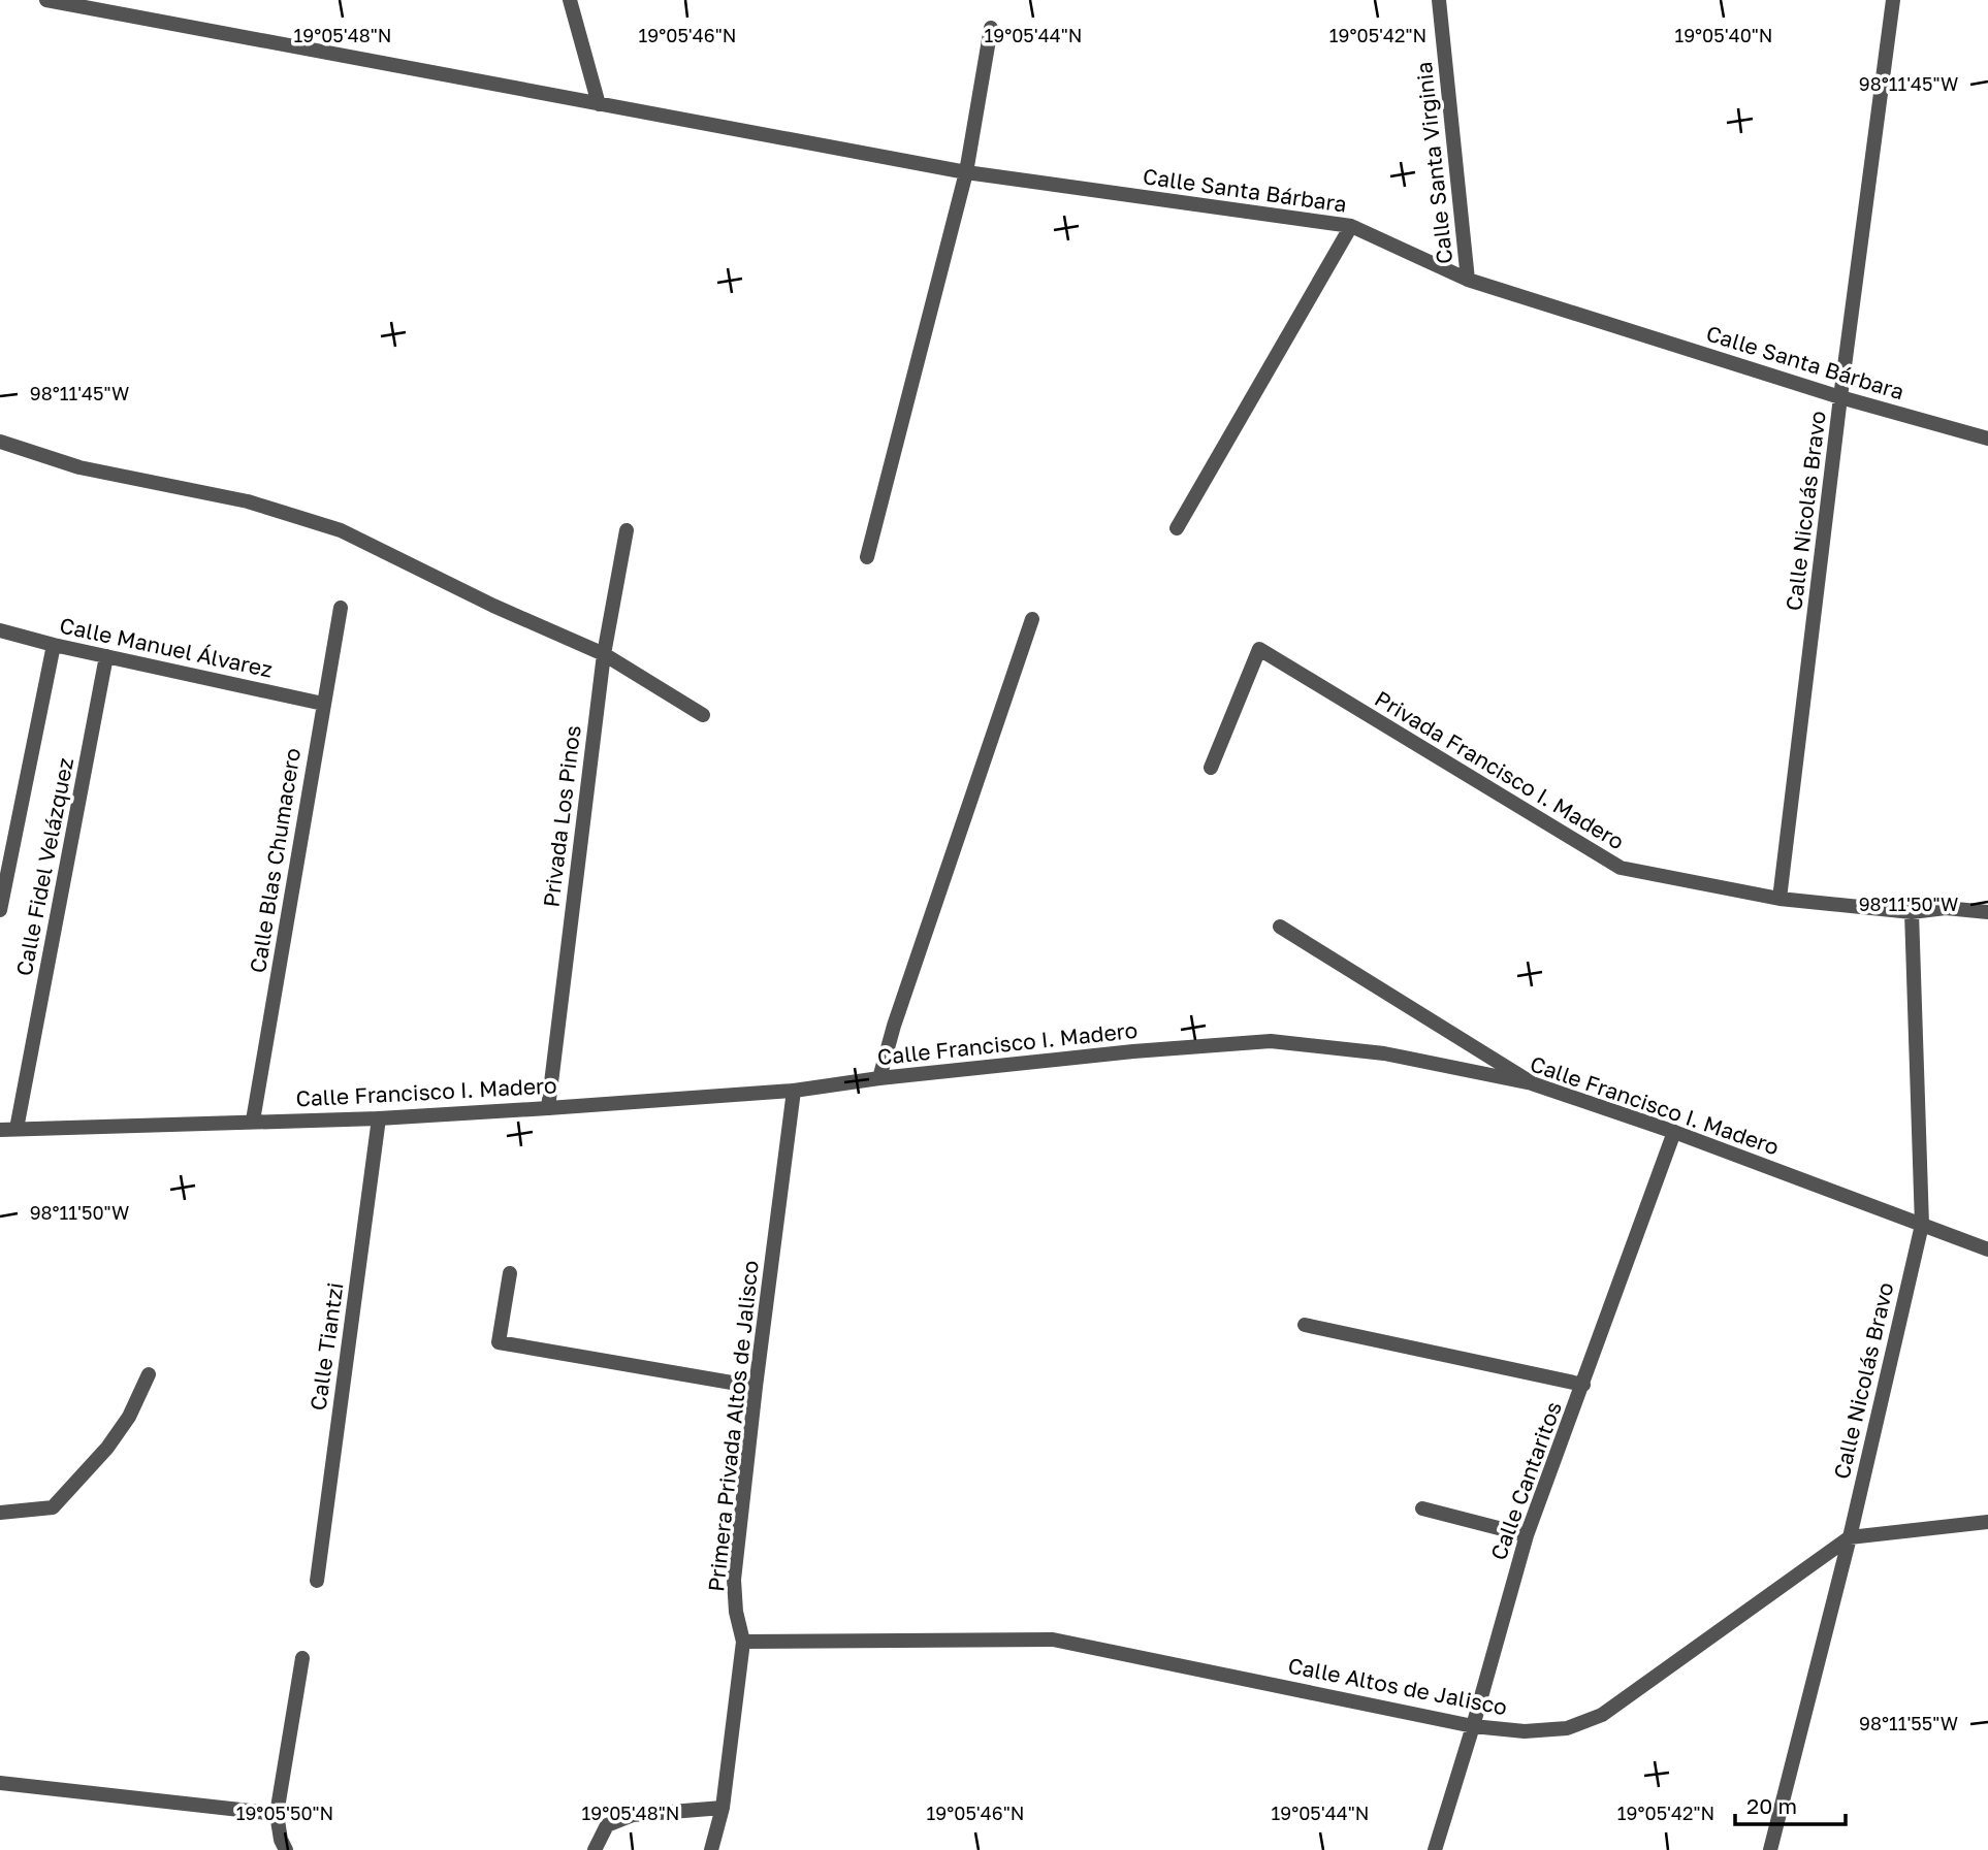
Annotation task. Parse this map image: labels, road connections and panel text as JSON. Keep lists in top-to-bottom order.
{
  "streets": {
    "street": [
      "Calle Santa Virginia",
      "Calle Santa Bárbara",
      "Calle Nicolás Bravo",
      "Calle Manuel Álvarez",
      "Privada Francisco I. Madero",
      "Privada Los Pinos",
      "Calle Blas Chumacero",
      "Calle Fidel Velázquez",
      "Calle Francisco I. Madero",
      "Calle Tiantzi",
      "Primera Privada Altos de Jalisco",
      "Calle Cantaritos",
      "Calle Altos de Jalisco"
    ]
  },
  "crossings": [
    ["Calle Santa Virginia", "Calle Santa Bárbara"],
    ["Calle Santa Bárbara", "Calle Nicolás Bravo"],
    ["Calle Nicolás Bravo", "Privada Francisco I. Madero"],
    ["Calle Nicolás Bravo", "Calle Francisco I. Madero"],
    ["Calle Nicolás Bravo", "Calle Altos de Jalisco"],
    ["Calle Manuel Álvarez", "Calle Blas Chumacero"],
    ["Calle Manuel Álvarez", "Calle Fidel Velázquez"],
    ["Privada Los Pinos", "Calle Francisco I. Madero"],
    ["Calle Blas Chumacero", "Calle Francisco I. Madero"],
    ["Calle Fidel Velázquez", "Calle Francisco I. Madero"],
    ["Calle Francisco I. Madero", "Calle Tiantzi"],
    ["Calle Francisco I. Madero", "Primera Privada Altos de Jalisco"],
    ["Calle Francisco I. Madero", "Calle Cantaritos"],
    ["Primera Privada Altos de Jalisco", "Calle Altos de Jalisco"],
    ["Calle Cantaritos", "Calle Altos de Jalisco"]
  ],
  "scale_bar": "20 m",
  "coordinates": [
    "19°05'48\"N",
    "19°05'46\"N",
    "19°05'44\"N",
    "19°05'42\"N",
    "19°05'40\"N",
    "98°11'45\"W",
    "98°11'50\"W",
    "98°11'55\"W",
    "19°05'50\"N"
  ]
}
